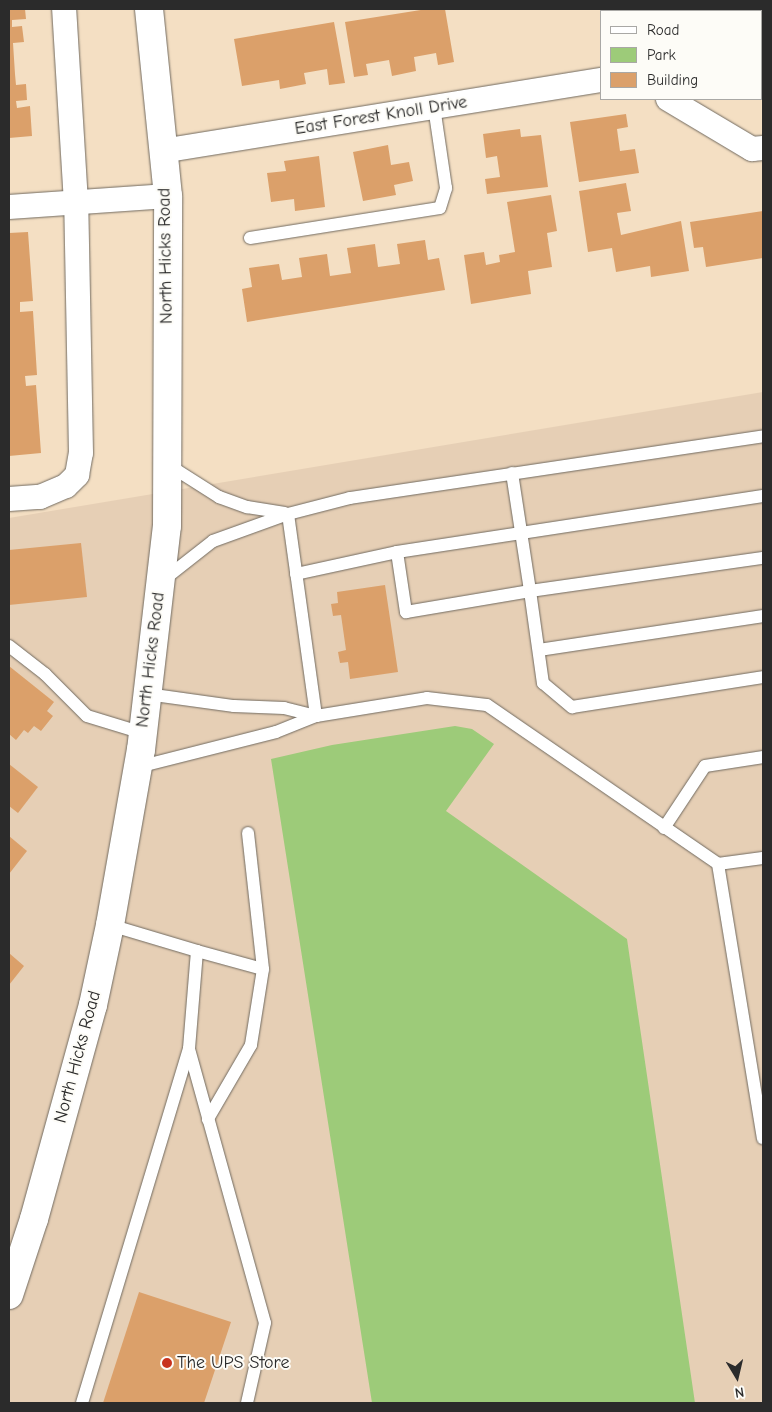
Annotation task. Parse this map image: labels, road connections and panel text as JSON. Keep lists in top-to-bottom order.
{
  "streets": {
    "main road": ["North Hicks Road"],
    "street": ["East Forest Knoll Drive"]
  },
  "crossings": [
    ["East Forest Knoll Drive", "North Hicks Road"]
  ],
  "places": ["The UPS Store"],
  "legend": ["Road", "Park", "Building"],
  "north": "bottom"
}
